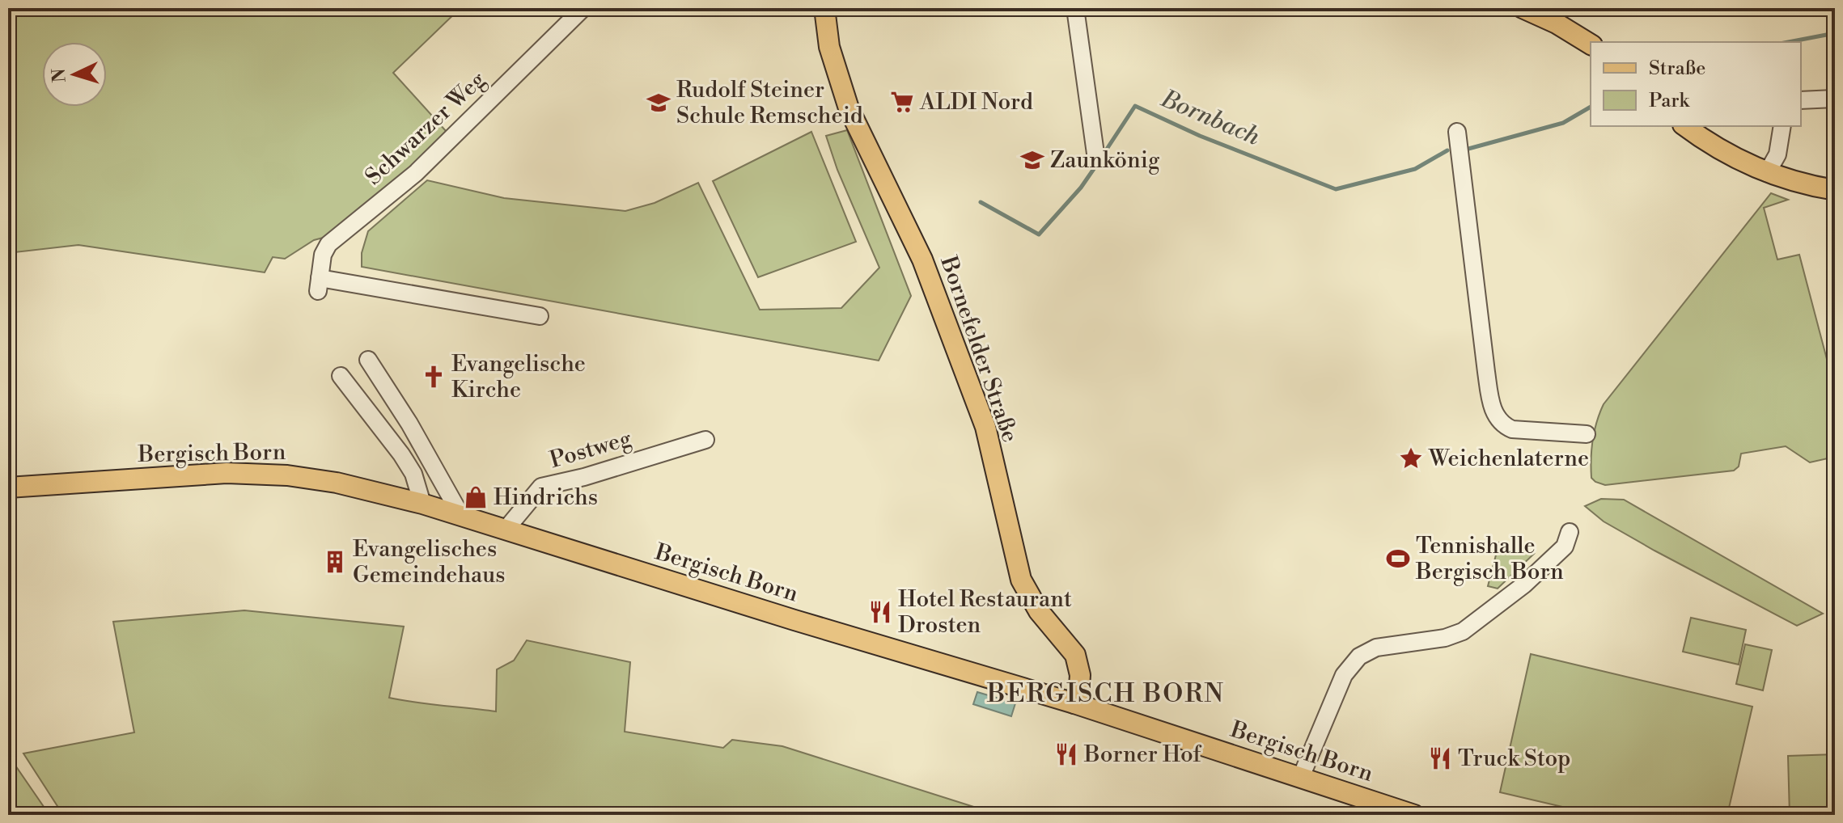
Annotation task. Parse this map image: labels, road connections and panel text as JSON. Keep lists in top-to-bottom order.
{
  "streets": {
    "main road": ["Bornefelder Straße", "Bergisch Born"],
    "street": ["Schwarzer Weg", "Postweg"]
  },
  "crossings": [
    ["Bornefelder Straße", "Bergisch Born"],
    ["Postweg", "Bergisch Born"]
  ],
  "districts": ["BERGISCH BORN"],
  "water": ["Bornbach"],
  "places": {
    "supermarket": ["ALDI Nord"],
    "school or university": ["Rudolf Steiner Schule Remscheid", "Zaunkönig"],
    "church": ["Evangelische Kirche"],
    "place": ["Weichenlaterne"],
    "shop": ["Hindrichs"],
    "sports": ["Tennishalle Bergisch Born"],
    "building": ["Evangelisches Gemeindehaus"],
    "restaurant": ["Hotel Restaurant Drosten", "Borner Hof", "Truck Stop"]
  },
  "legend": ["Straße", "Park"],
  "north": "left"
}
